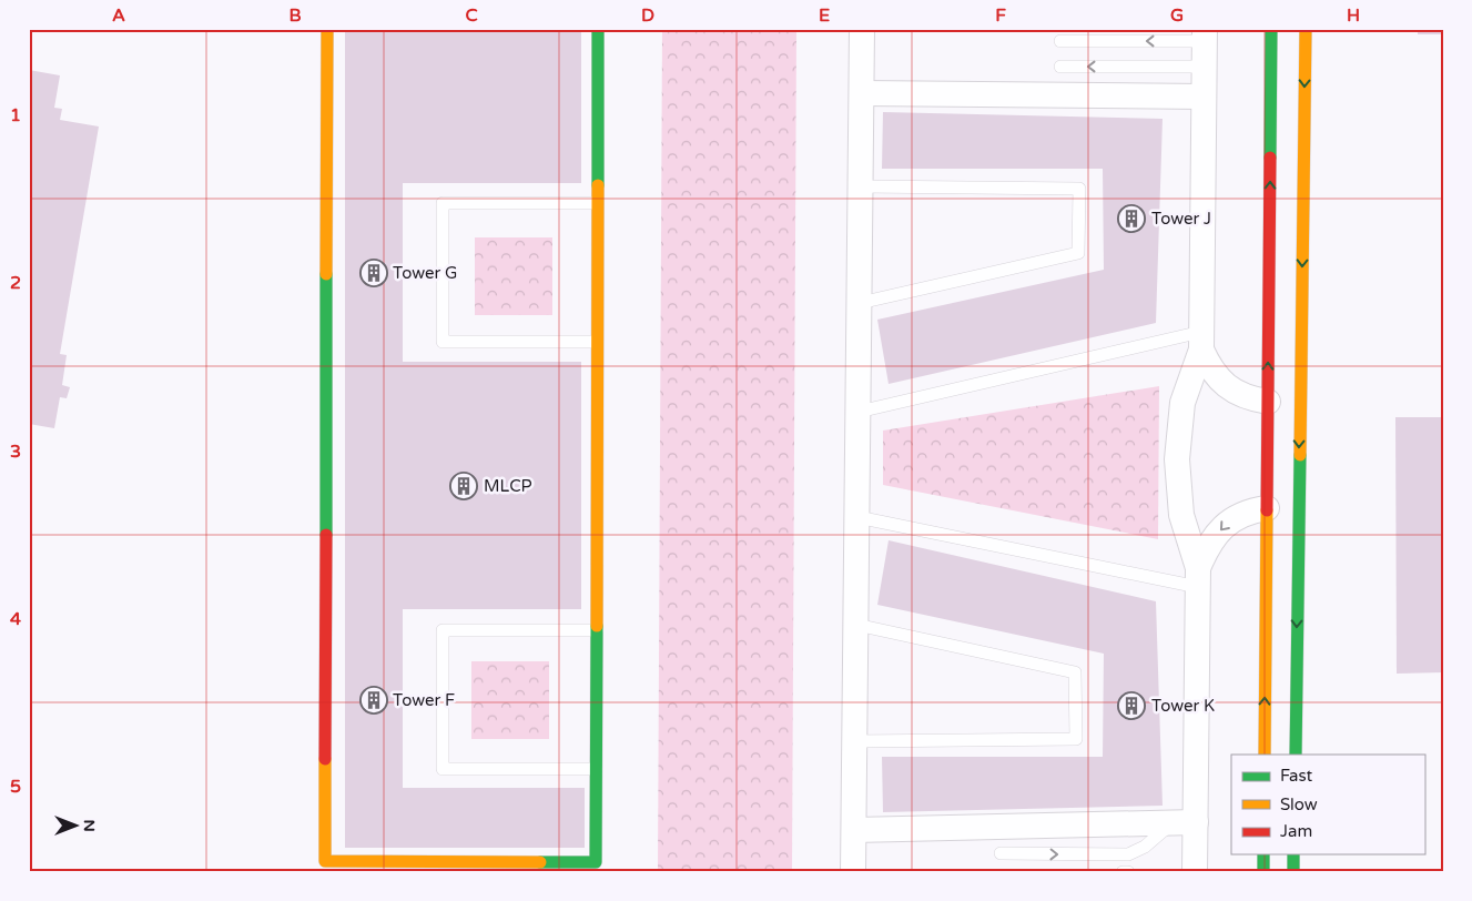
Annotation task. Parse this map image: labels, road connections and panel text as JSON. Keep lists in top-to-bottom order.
{
  "places": {
    "building": [
      "Tower J",
      "Tower G",
      "MLCP",
      "Tower F",
      "Tower K"
    ]
  },
  "legend": ["Fast", "Slow", "Jam"],
  "north": "right",
  "grid": {
    "columns": [
      "A",
      "B",
      "C",
      "D",
      "E",
      "F",
      "G",
      "H"
    ],
    "rows": [
      "1",
      "2",
      "3",
      "4",
      "5"
    ]
  }
}
